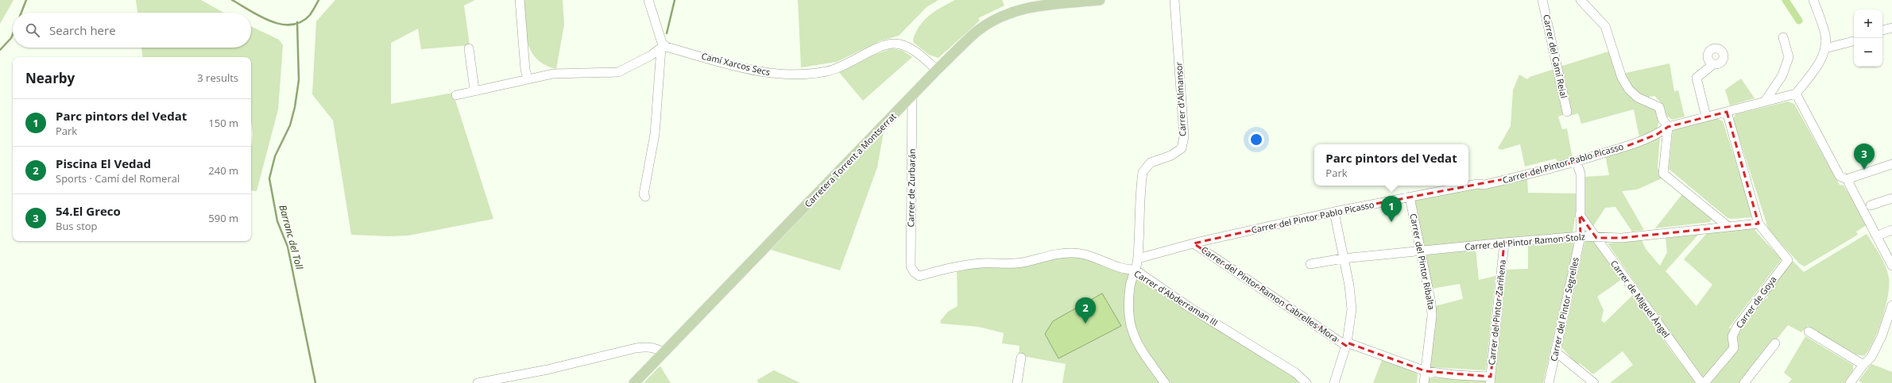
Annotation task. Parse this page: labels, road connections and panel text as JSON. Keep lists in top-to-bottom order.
{
  "streets": {
    "main road": ["Carretera Torrent a Montserrat"],
    "street": [
      "Carrer del Camí Reial",
      "Camí Xarcos Secs",
      "Carrer d'Almansor",
      "Carrer del Pintor Pablo Picasso",
      "Carrer de Zurbarán",
      "Carrer del Pintor Ramon Stolz",
      "Carrer del Pintor Ribalta",
      "Carrer del Pintor Ramon Cabrelles Mora",
      "Carrer d'Abderraman III",
      "Carrer de Miguel Àngel",
      "Carrer de Goya",
      "Carrer del Pintor Segrelles",
      "Carrer del Pintor Zariñena"
    ]
  },
  "crossings": [
    ["Camí Xarcos Secs", "Carretera Torrent a Montserrat"],
    ["Carrer d'Almansor", "Carrer del Pintor Pablo Picasso"],
    ["Carrer d'Almansor", "Carrer d'Abderraman III"],
    ["Carretera Torrent a Montserrat", "Carrer de Zurbarán"],
    ["Carrer del Pintor Pablo Picasso", "Carrer del Pintor Ribalta"],
    ["Carrer del Pintor Pablo Picasso", "Carrer del Pintor Ramon Cabrelles Mora"],
    ["Carrer del Pintor Pablo Picasso", "Carrer del Pintor Segrelles"],
    ["Carrer de Zurbarán", "Carrer d'Abderraman III"],
    ["Carrer del Pintor Ramon Stolz", "Carrer del Pintor Ribalta"],
    ["Carrer del Pintor Ramon Stolz", "Carrer de Miguel Àngel"],
    ["Carrer del Pintor Ramon Stolz", "Carrer de Goya"],
    ["Carrer del Pintor Ramon Stolz", "Carrer del Pintor Segrelles"],
    ["Carrer del Pintor Ramon Stolz", "Carrer del Pintor Zariñena"],
    ["Carrer del Pintor Ribalta", "Carrer del Pintor Ramon Cabrelles Mora"],
    ["Carrer del Pintor Ramon Cabrelles Mora", "Carrer del Pintor Zariñena"],
    ["Carrer de Miguel Àngel", "Carrer del Pintor Segrelles"]
  ],
  "water": ["Barranc del Toll"],
  "page": {
    "map_buttons": ["+", "−"],
    "search": "Search here",
    "heading": ["Nearby", "3 results"],
    "list": [
      {
        "mark": "1",
        "name": "Parc pintors del Vedat",
        "note": "Park",
        "value": "150 m"
      },
      {
        "mark": "2",
        "name": "Piscina El Vedad",
        "note": "Sports · Camí del Romeral",
        "value": "240 m"
      },
      {
        "mark": "3",
        "name": "54.El Greco",
        "note": "Bus stop",
        "value": "590 m"
      }
    ],
    "pins": ["3", "1", "2"],
    "popup": ["Parc pintors del Vedat", "Park"]
  }
}
